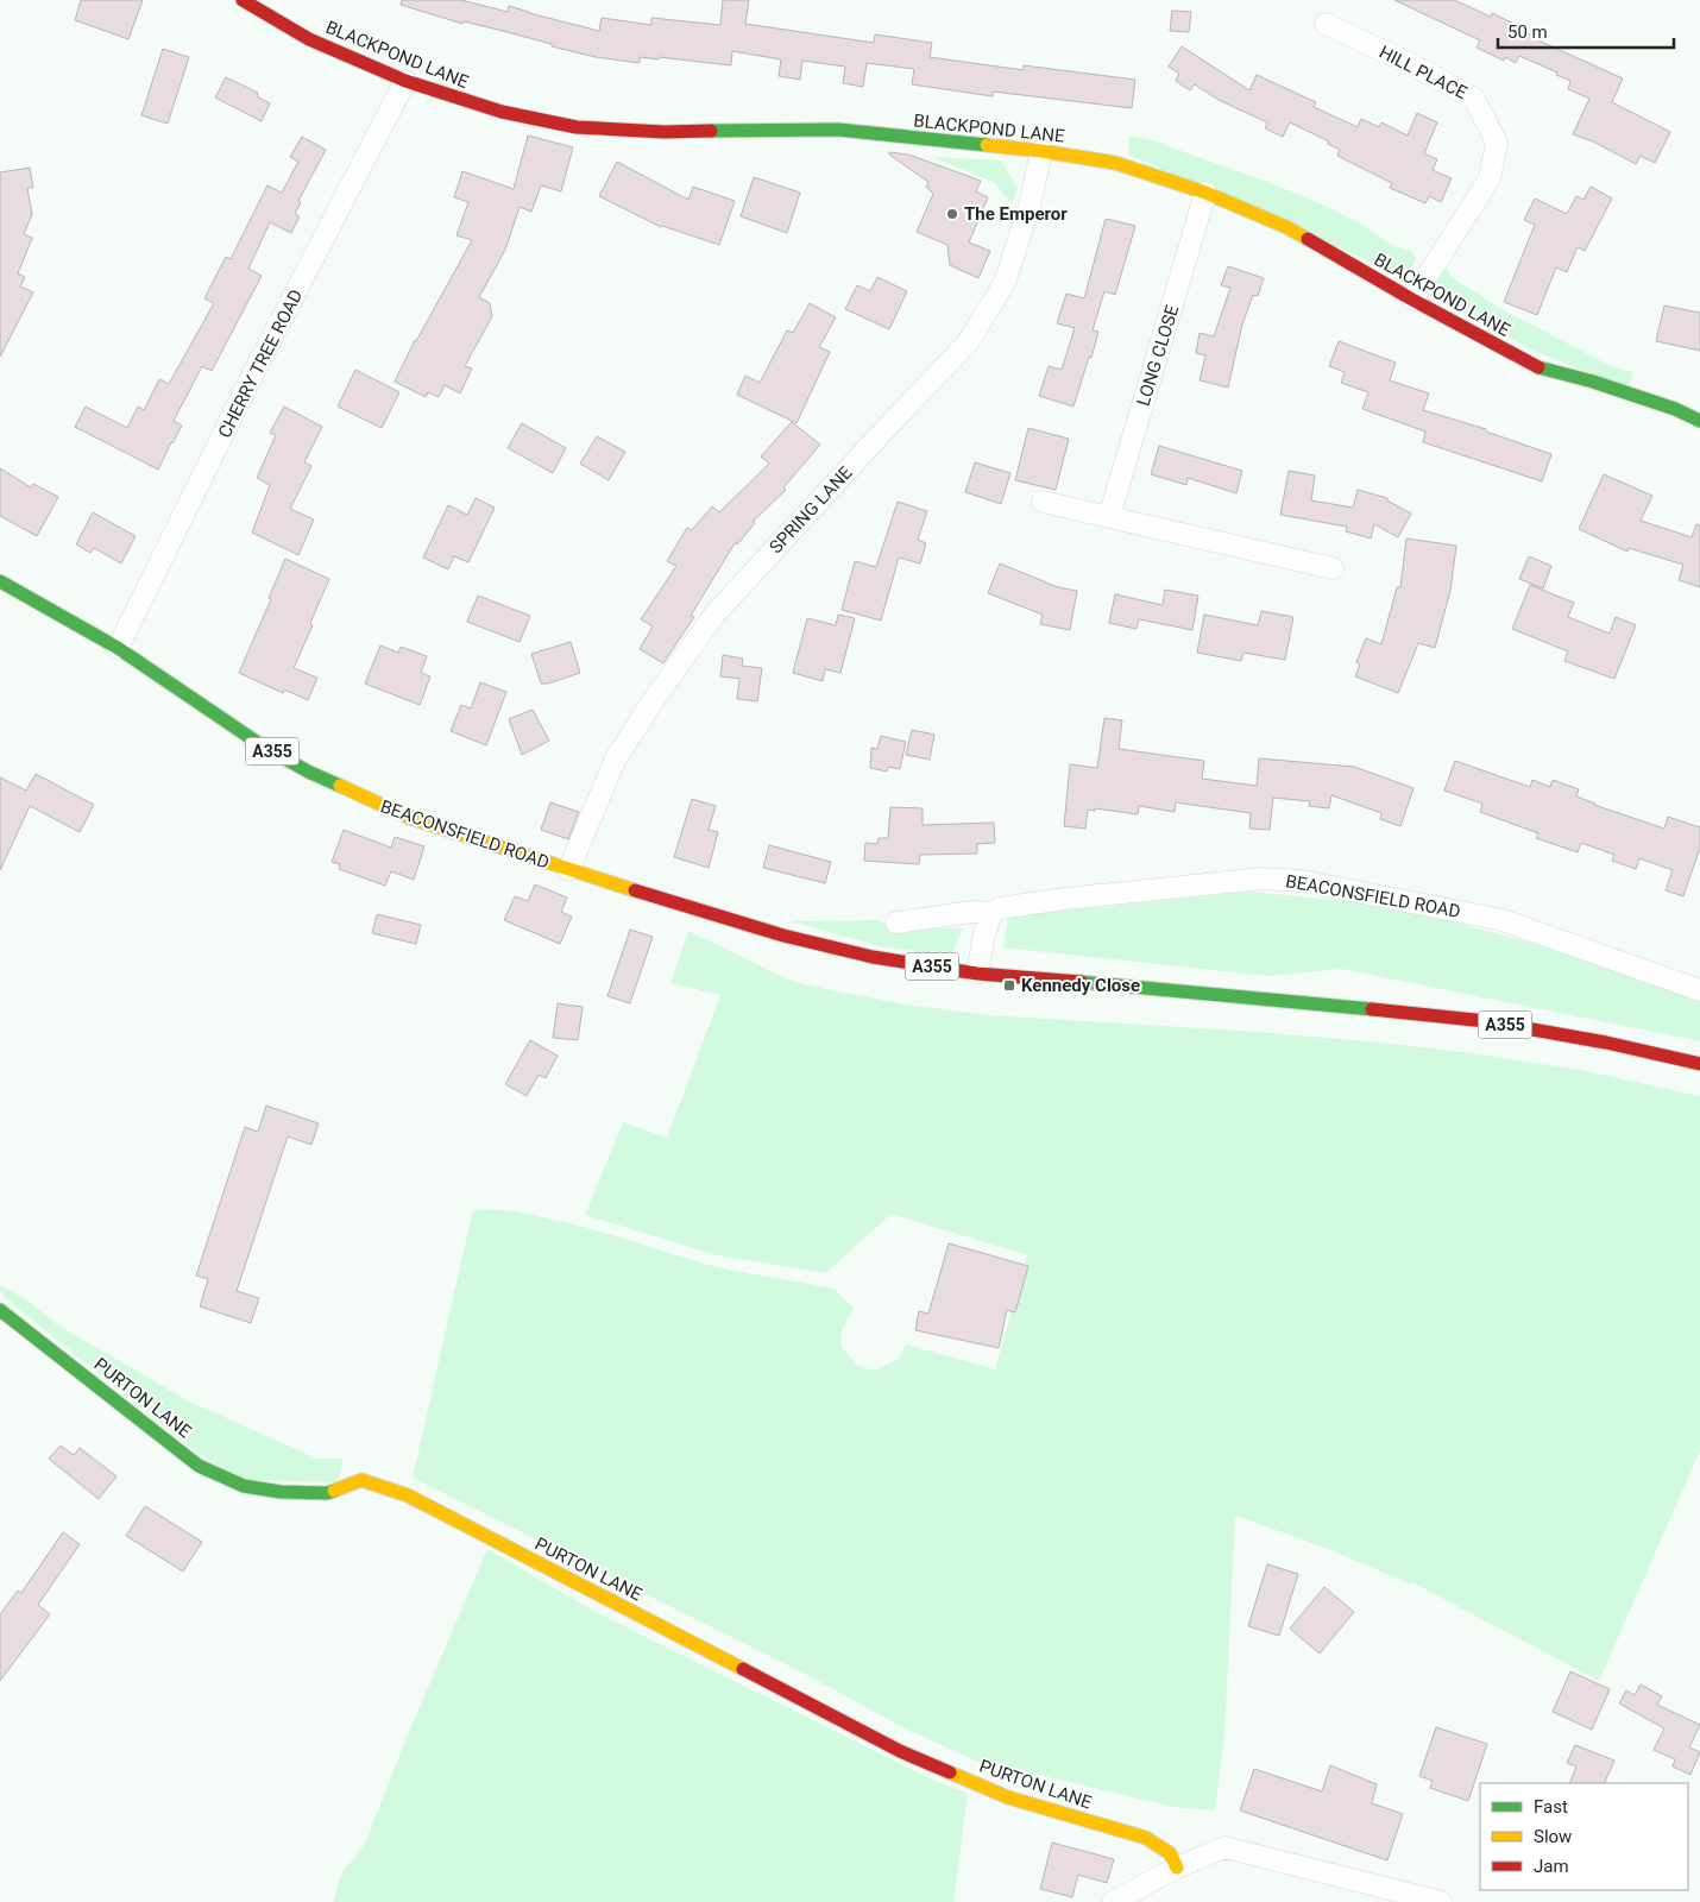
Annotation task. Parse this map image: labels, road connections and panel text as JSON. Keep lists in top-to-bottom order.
{
  "streets": {
    "street": [
      "BLACKPOND LANE",
      "HILL PLACE",
      "LONG CLOSE",
      "CHERRY TREE ROAD",
      "SPRING LANE",
      "A355",
      "BEACONSFIELD ROAD",
      "PURTON LANE"
    ]
  },
  "crossings": [
    ["BLACKPOND LANE", "HILL PLACE"],
    ["BLACKPOND LANE", "LONG CLOSE"],
    ["BLACKPOND LANE", "CHERRY TREE ROAD"],
    ["BLACKPOND LANE", "SPRING LANE"],
    ["CHERRY TREE ROAD", "BEACONSFIELD ROAD"],
    ["SPRING LANE", "BEACONSFIELD ROAD"]
  ],
  "places": {
    "other": ["The Emperor"],
    "transit": ["Kennedy Close"]
  },
  "legend": ["Fast", "Slow", "Jam"],
  "scale_bar": "50 m"
}
